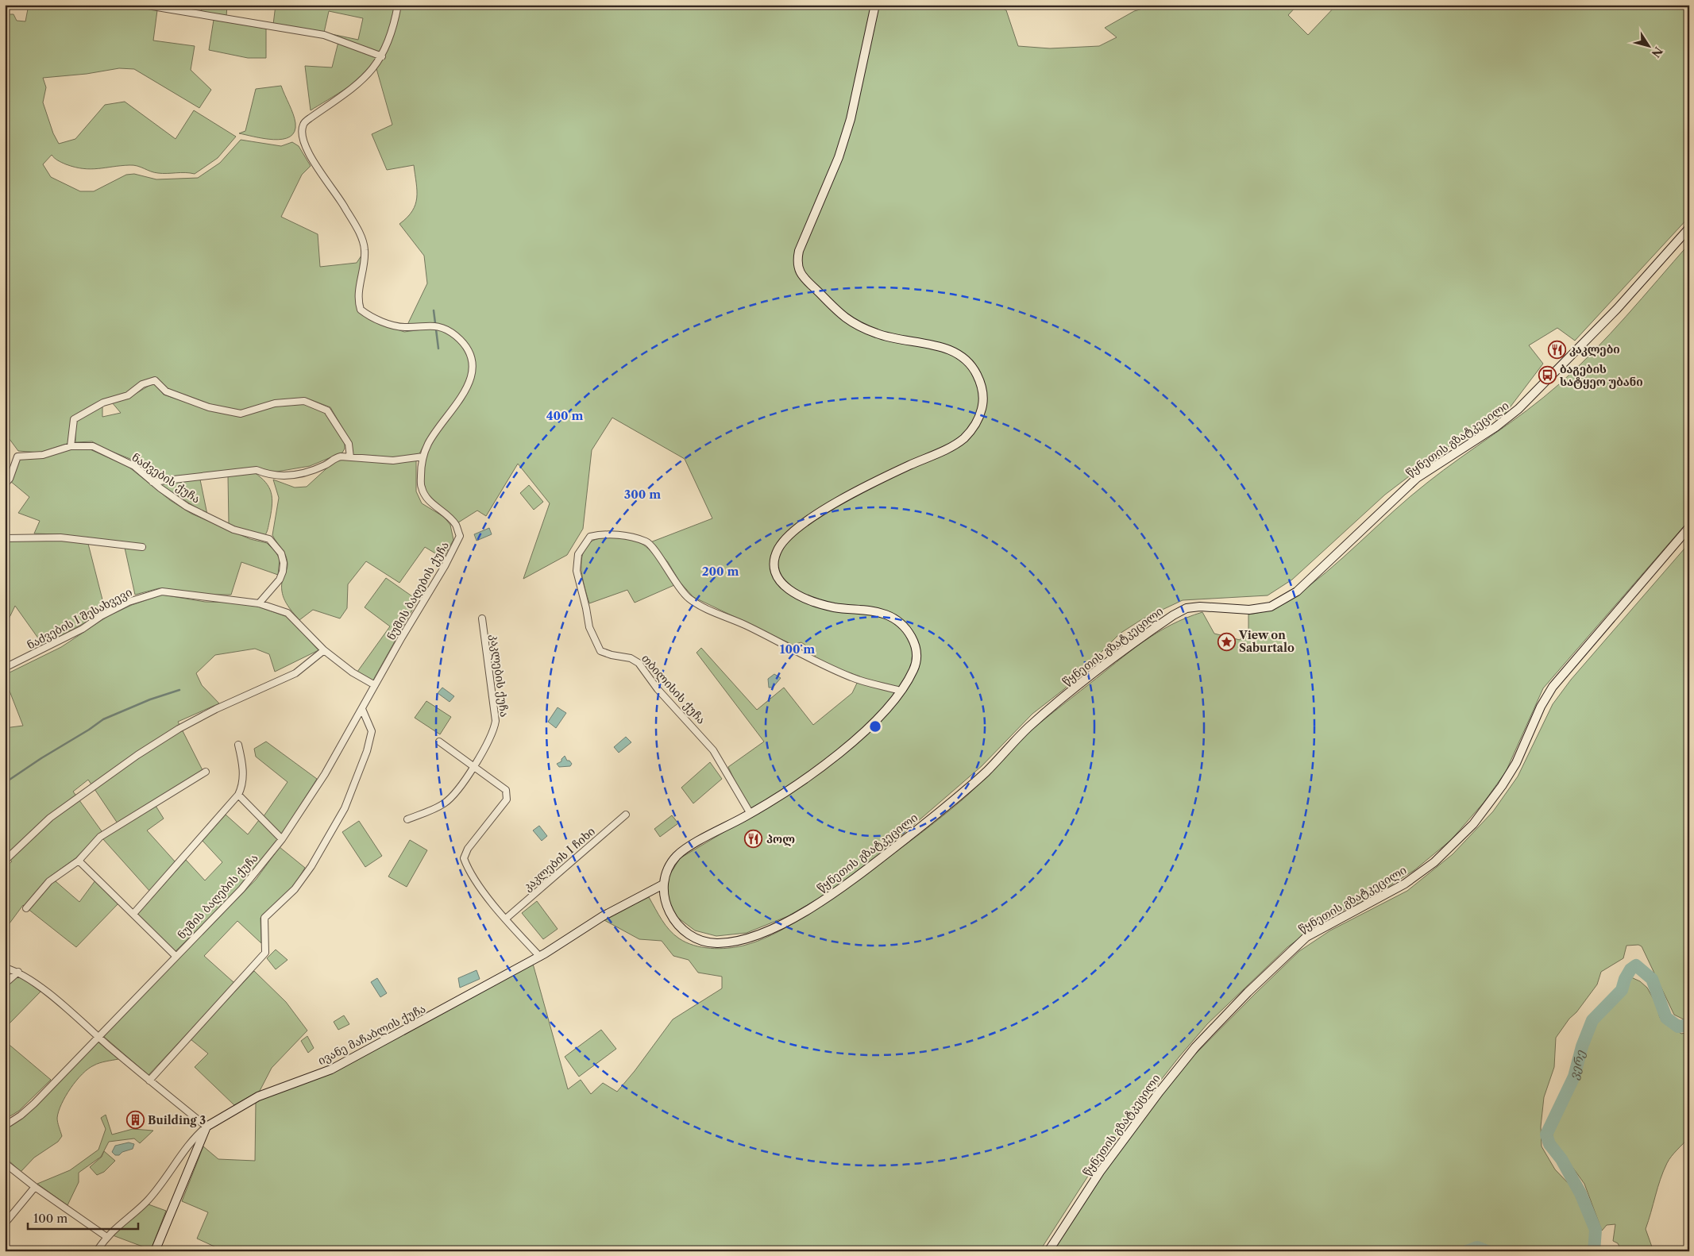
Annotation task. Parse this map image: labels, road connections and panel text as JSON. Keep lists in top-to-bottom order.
{
  "streets": {
    "main road": ["წყნეთის გზატკეცილი", "ივანე მაჩაბლის ქუჩა"],
    "street": [
      "ნაძვების ქუჩა",
      "ნუშის ბაღების ქუჩა",
      "ნაძვების I შესახვევი",
      "კაკლების ქუჩა",
      "თბილისის ქუჩა",
      "კაკლების I ჩიხი"
    ]
  },
  "crossings": [
    ["წყნეთის გზატკეცილი", "ივანე მაჩაბლის ქუჩა"],
    ["ნაძვების ქუჩა", "ნაძვების I შესახვევი"]
  ],
  "water": ["ვერე"],
  "places": {
    "restaurant": ["კაკლები", "პოლ"],
    "bus stop": ["ბაგების სატყეო უბანი"],
    "place": ["View on Saburtalo"],
    "building": ["Building 3"]
  },
  "scale_bar": "100 m",
  "north": "bottom right",
  "rings": [
    "400 m",
    "300 m",
    "200 m",
    "100 m"
  ]
}
